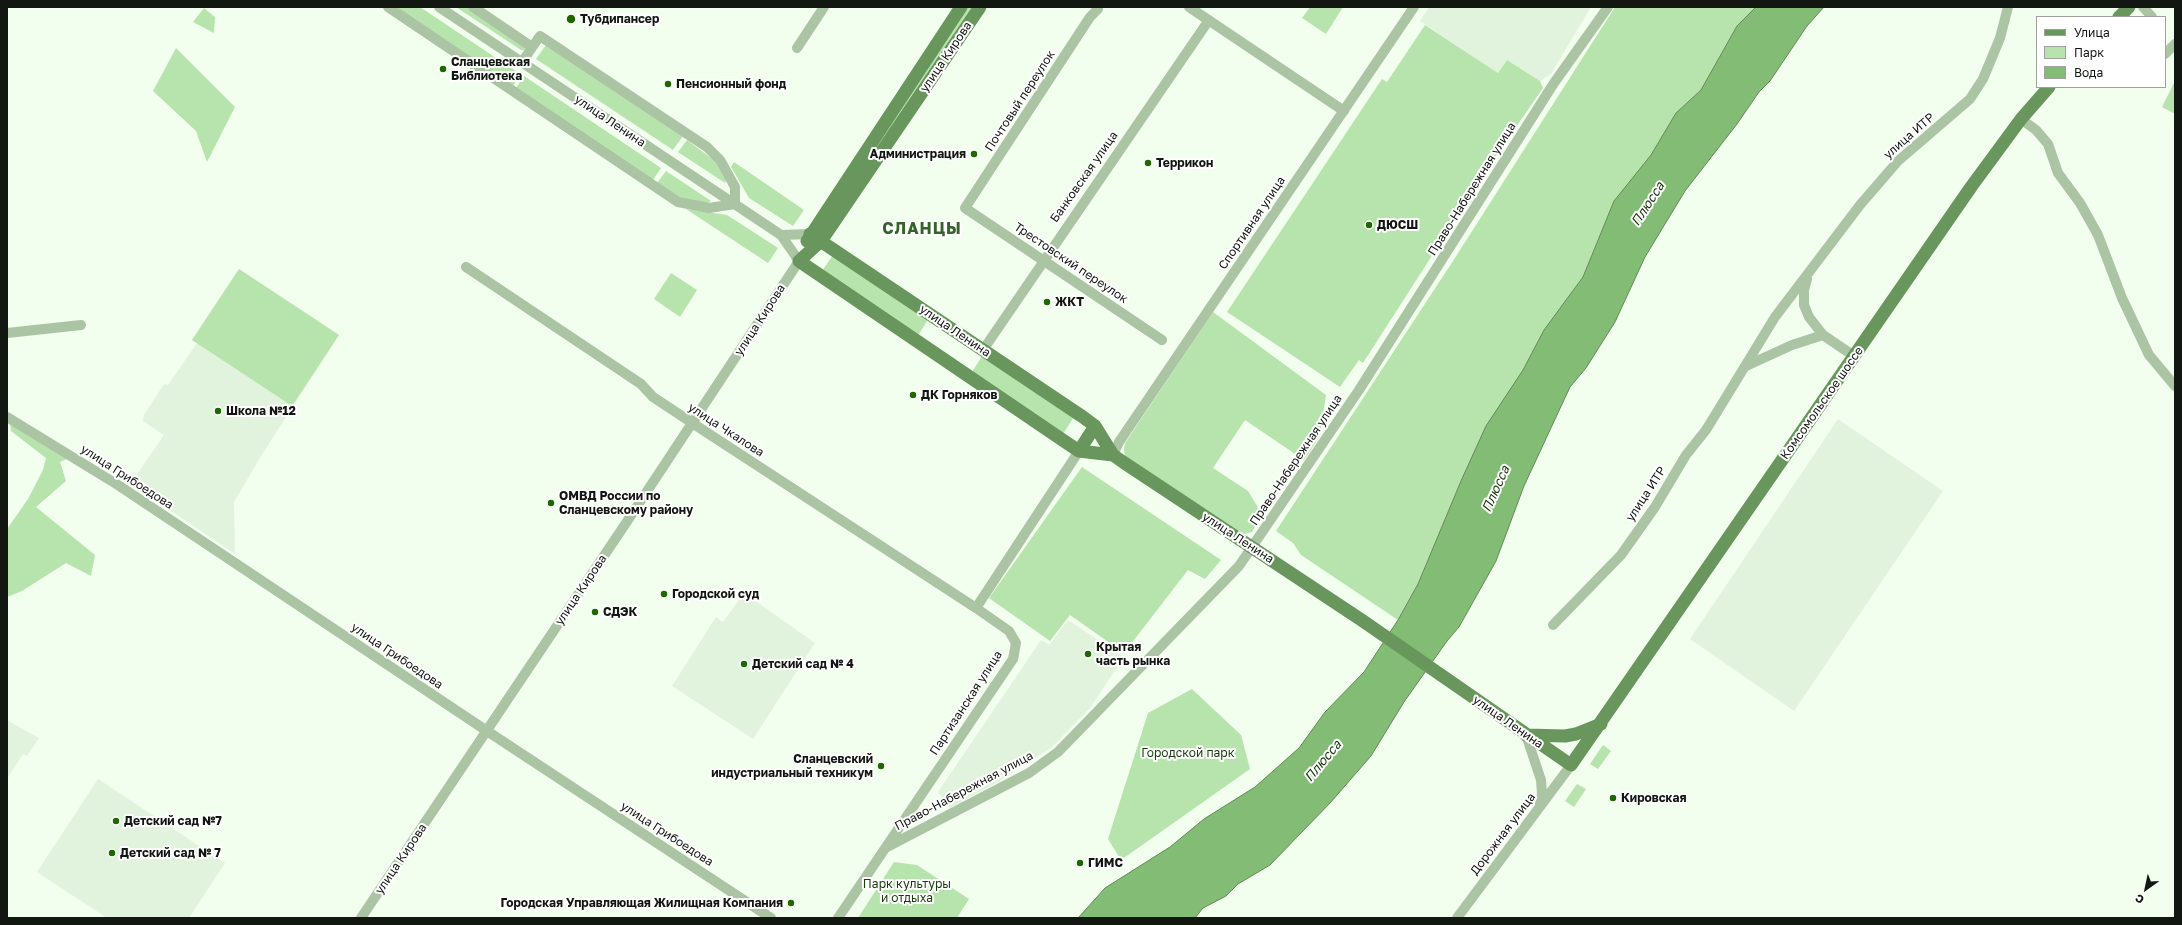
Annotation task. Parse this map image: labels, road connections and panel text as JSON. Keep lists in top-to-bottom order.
{
  "streets": {
    "main road": ["улица Кирова", "улица Ленина", "Комсомольское шоссе"],
    "street": [
      "Почтовый переулок",
      "улица ИТР",
      "Банковская улица",
      "Право-Набережная улица",
      "Спортивная улица",
      "Трестовский переулок",
      "улица Чкалова",
      "улица Грибоедова",
      "Партизанская улица",
      "Дорожная улица"
    ]
  },
  "crossings": [
    ["улица Кирова", "улица Ленина"],
    ["улица Кирова", "улица Чкалова"],
    ["улица Кирова", "улица Грибоедова"],
    ["Почтовый переулок", "Трестовский переулок"],
    ["улица Ленина", "Банковская улица"],
    ["улица Ленина", "Право-Набережная улица"],
    ["улица Ленина", "Спортивная улица"],
    ["улица Ленина", "Комсомольское шоссе"],
    ["улица Ленина", "Дорожная улица"],
    ["улица ИТР", "Комсомольское шоссе"],
    ["Банковская улица", "Трестовский переулок"],
    ["Право-Набережная улица", "Партизанская улица"],
    ["Комсомольское шоссе", "Дорожная улица"],
    ["улица Чкалова", "Партизанская улица"]
  ],
  "districts": ["СЛАНЦЫ"],
  "water": ["Плюсса"],
  "parks": ["Городской парк", "Парк культуры и отдыха"],
  "places": [
    "Тубдипансер",
    "Сланцевская Библиотека",
    "Пенсионный фонд",
    "Администрация",
    "Террикон",
    "ДЮСШ",
    "ЖКТ",
    "ДК Горняков",
    "Школа №12",
    "ОМВД России по Сланцевскому району",
    "Городской суд",
    "СДЭК",
    "Крытая часть рынка",
    "Детский сад № 4",
    "Сланцевский индустриальный техникум",
    "Кировская",
    "Детский сад №7",
    "Детский сад № 7",
    "ГИМС",
    "Городская Управляющая Жилищная Компания"
  ],
  "legend": ["Улица", "Парк", "Вода"],
  "north": "bottom left"
}
